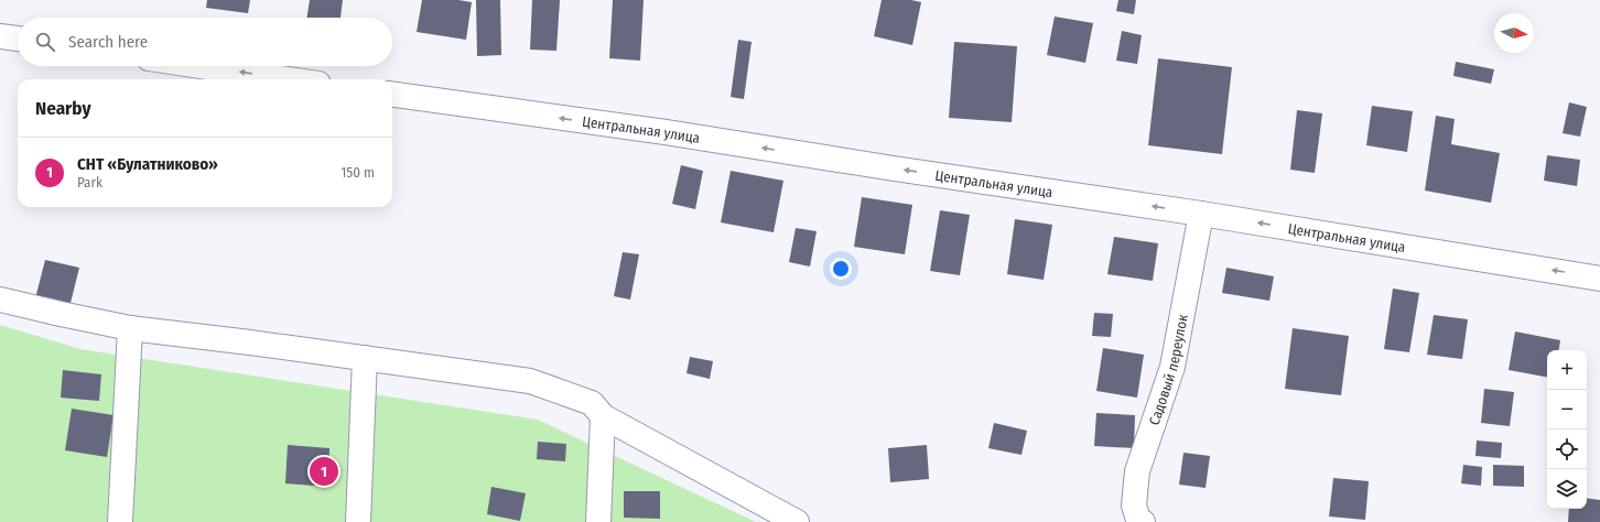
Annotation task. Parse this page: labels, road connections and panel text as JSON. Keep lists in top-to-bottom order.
{
  "streets": {
    "street": ["Центральная улица", "Садовый переулок"]
  },
  "crossings": [
    ["Центральная улица", "Садовый переулок"]
  ],
  "one_way": ["Центральная улица"],
  "north": "right",
  "page": {
    "search": "Search here",
    "heading": "Nearby",
    "list": [
      {
        "mark": "1",
        "name": "СНТ «Булатниково»",
        "note": "Park",
        "value": "150 m"
      }
    ],
    "map_buttons": ["+", "−"],
    "pins": "1"
  }
}
